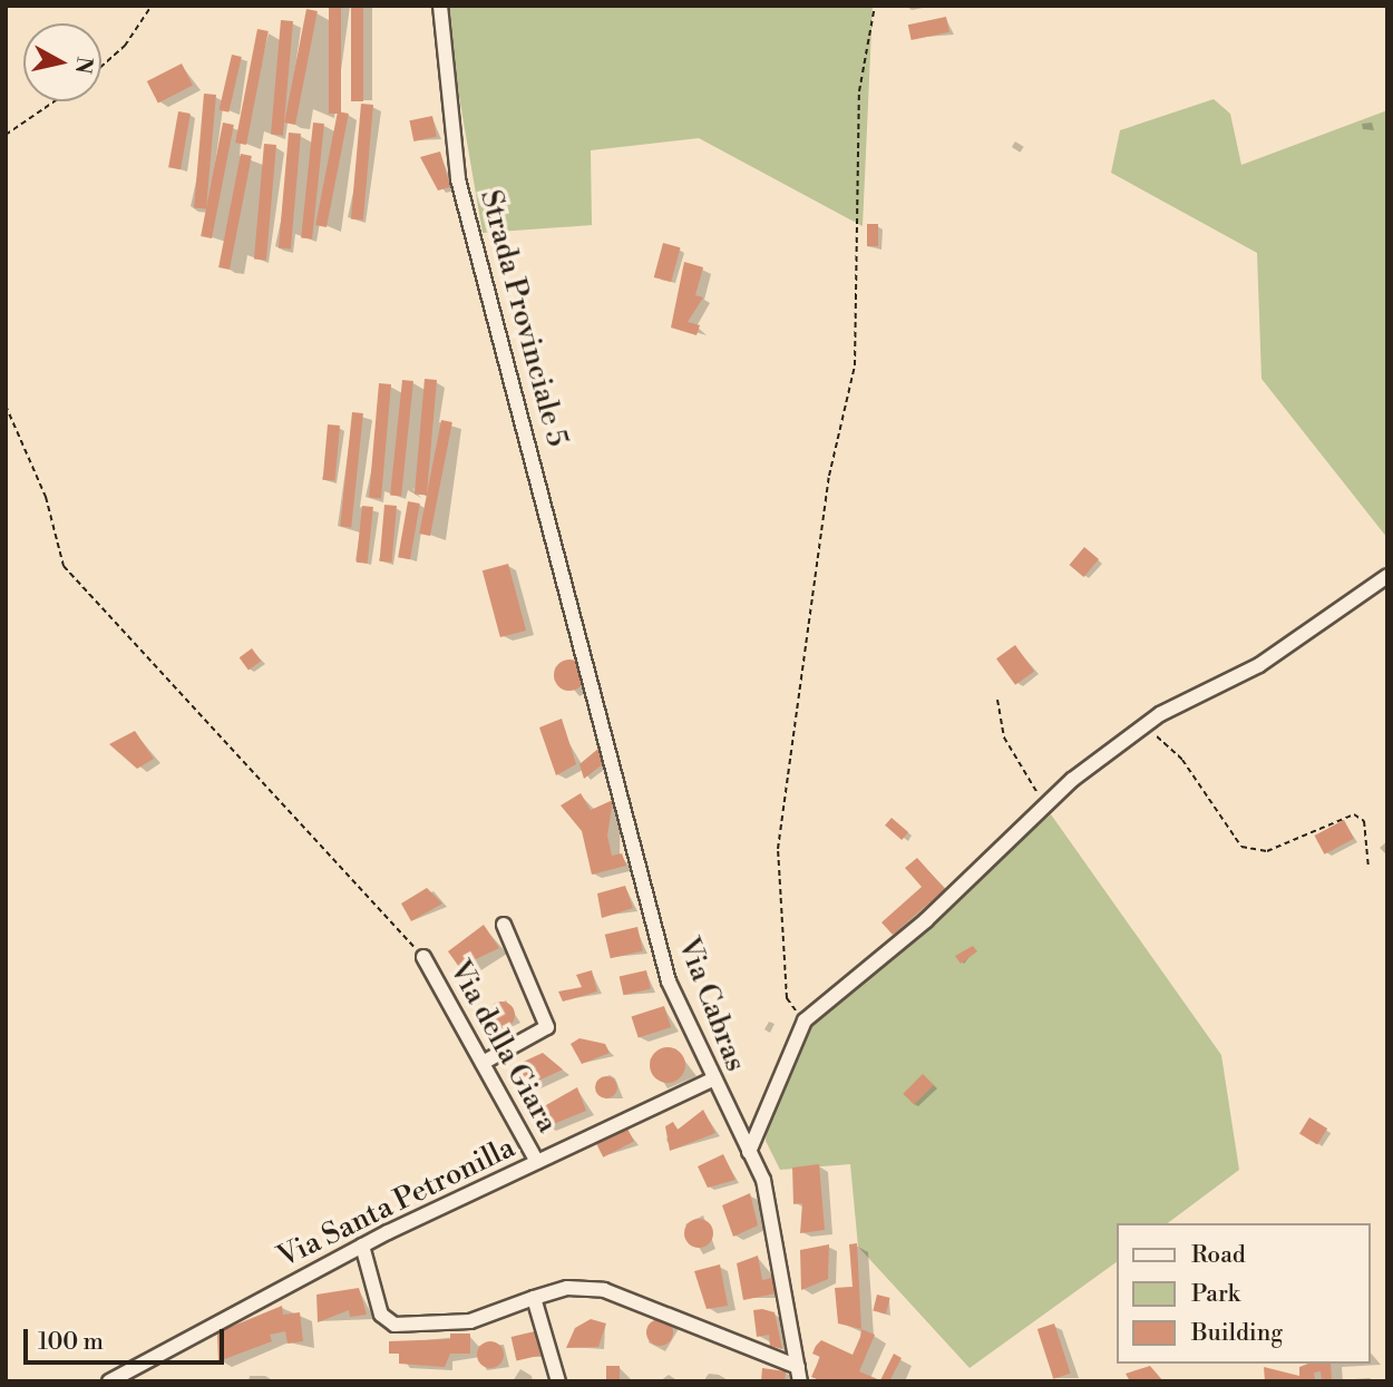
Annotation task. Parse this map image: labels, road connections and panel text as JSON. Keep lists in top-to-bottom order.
{
  "streets": {
    "street": [
      "Strada Provinciale 5",
      "Via Cabras",
      "Via della Giara",
      "Via Santa Petronilla"
    ]
  },
  "crossings": [
    ["Strada Provinciale 5", "Via Cabras"],
    ["Via Cabras", "Via Santa Petronilla"],
    ["Via della Giara", "Via Santa Petronilla"]
  ],
  "legend": ["Road", "Park", "Building"],
  "scale_bar": "100 m",
  "north": "right"
}
